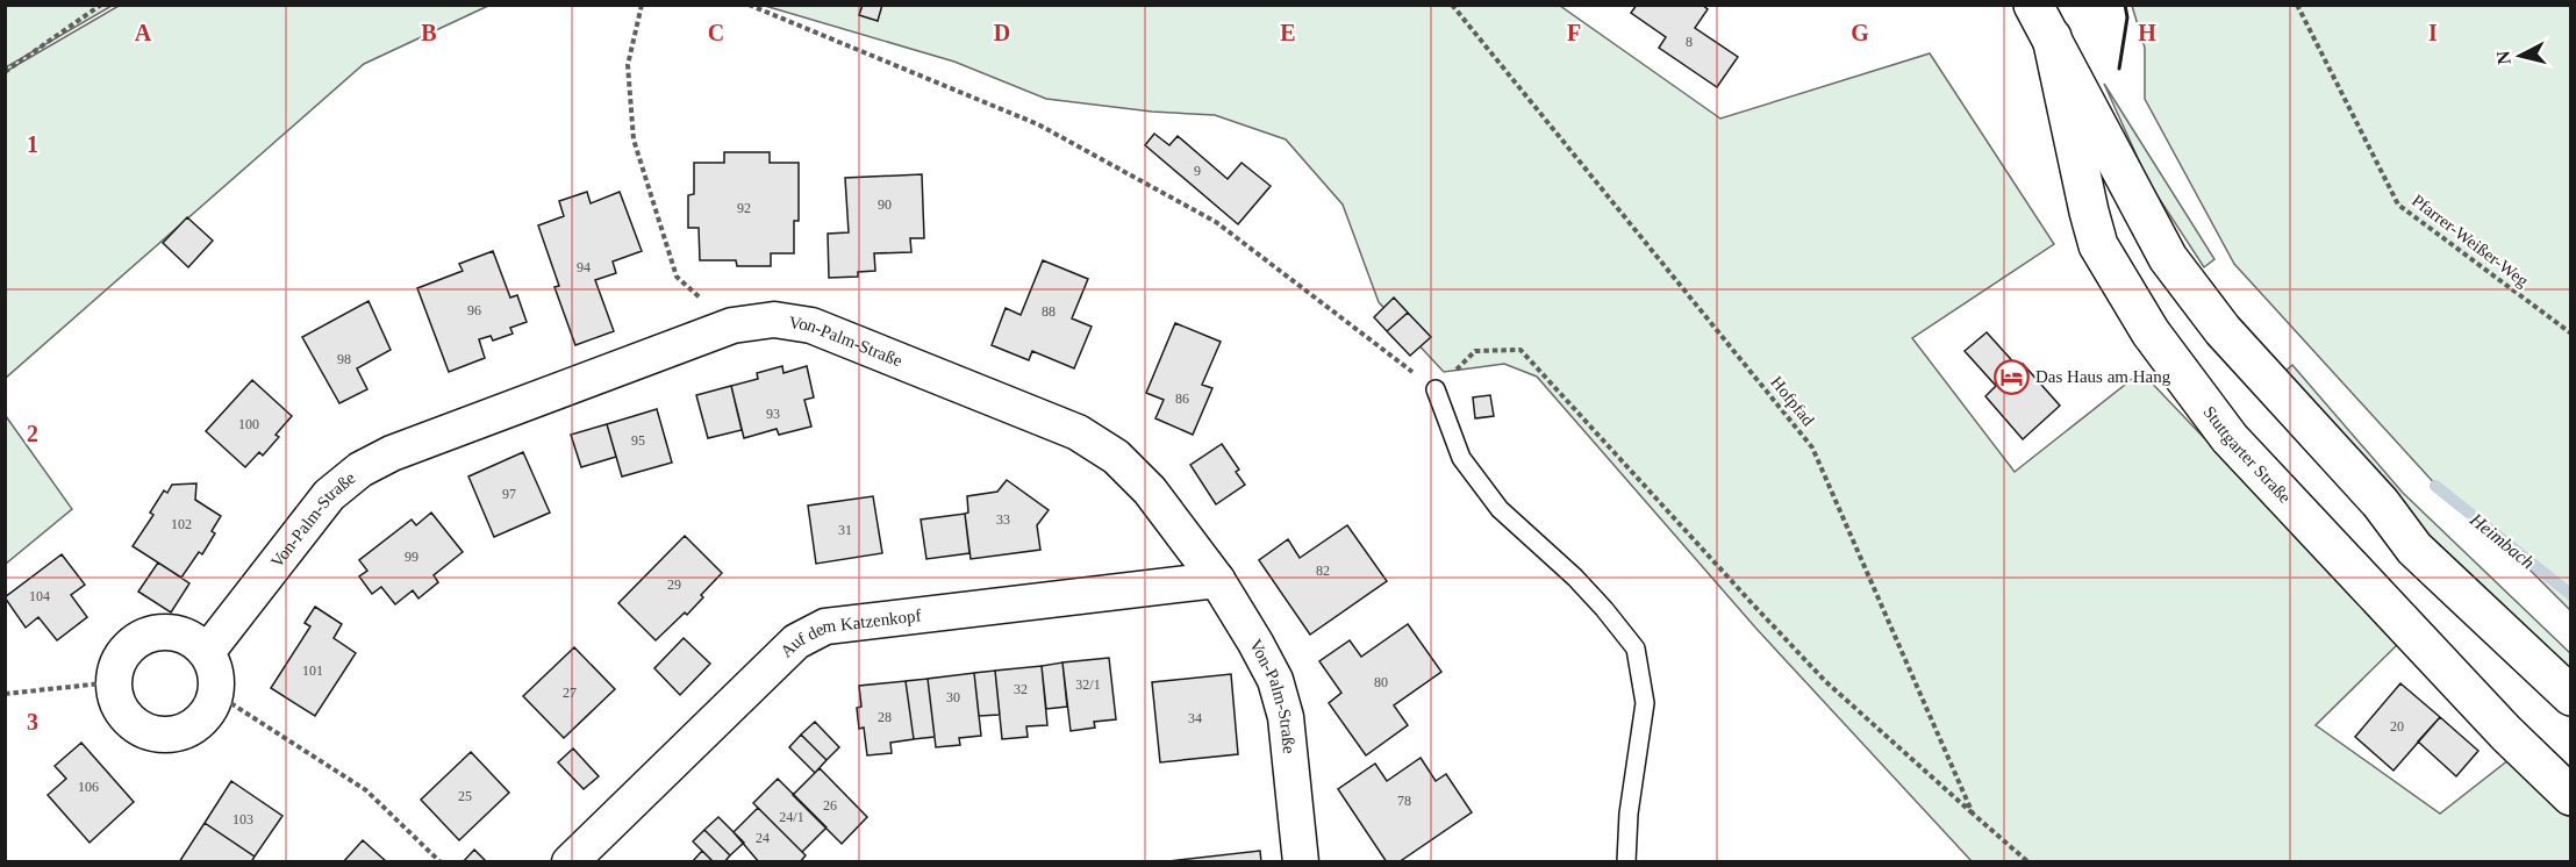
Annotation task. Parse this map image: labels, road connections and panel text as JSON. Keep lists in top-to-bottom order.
{
  "streets": {
    "main road": ["Stuttgarter Straße"],
    "street": ["Von-Palm-Straße", "Auf dem Katzenkopf"],
    "path": ["Pfarrer-Weißer-Weg", "Hofpfad"]
  },
  "crossings": [
    ["Von-Palm-Straße", "Auf dem Katzenkopf"]
  ],
  "water": ["Heimbach"],
  "places": {
    "hotel": ["Das Haus am Hang"]
  },
  "house_numbers": [
    "8",
    "9",
    "90",
    "92",
    "94",
    "96",
    "88",
    "98",
    "86",
    "93",
    "100",
    "95",
    "97",
    "33",
    "102",
    "31",
    "99",
    "82",
    "29",
    "104",
    "101",
    "80",
    "32/1",
    "32",
    "27",
    "30",
    "28",
    "34",
    "20",
    "106",
    "25",
    "78",
    "26",
    "24/1",
    "103",
    "24"
  ],
  "north": "left",
  "grid": {
    "columns": [
      "A",
      "B",
      "C",
      "D",
      "E",
      "F",
      "G",
      "H",
      "I"
    ],
    "rows": ["1", "2", "3"]
  }
}
